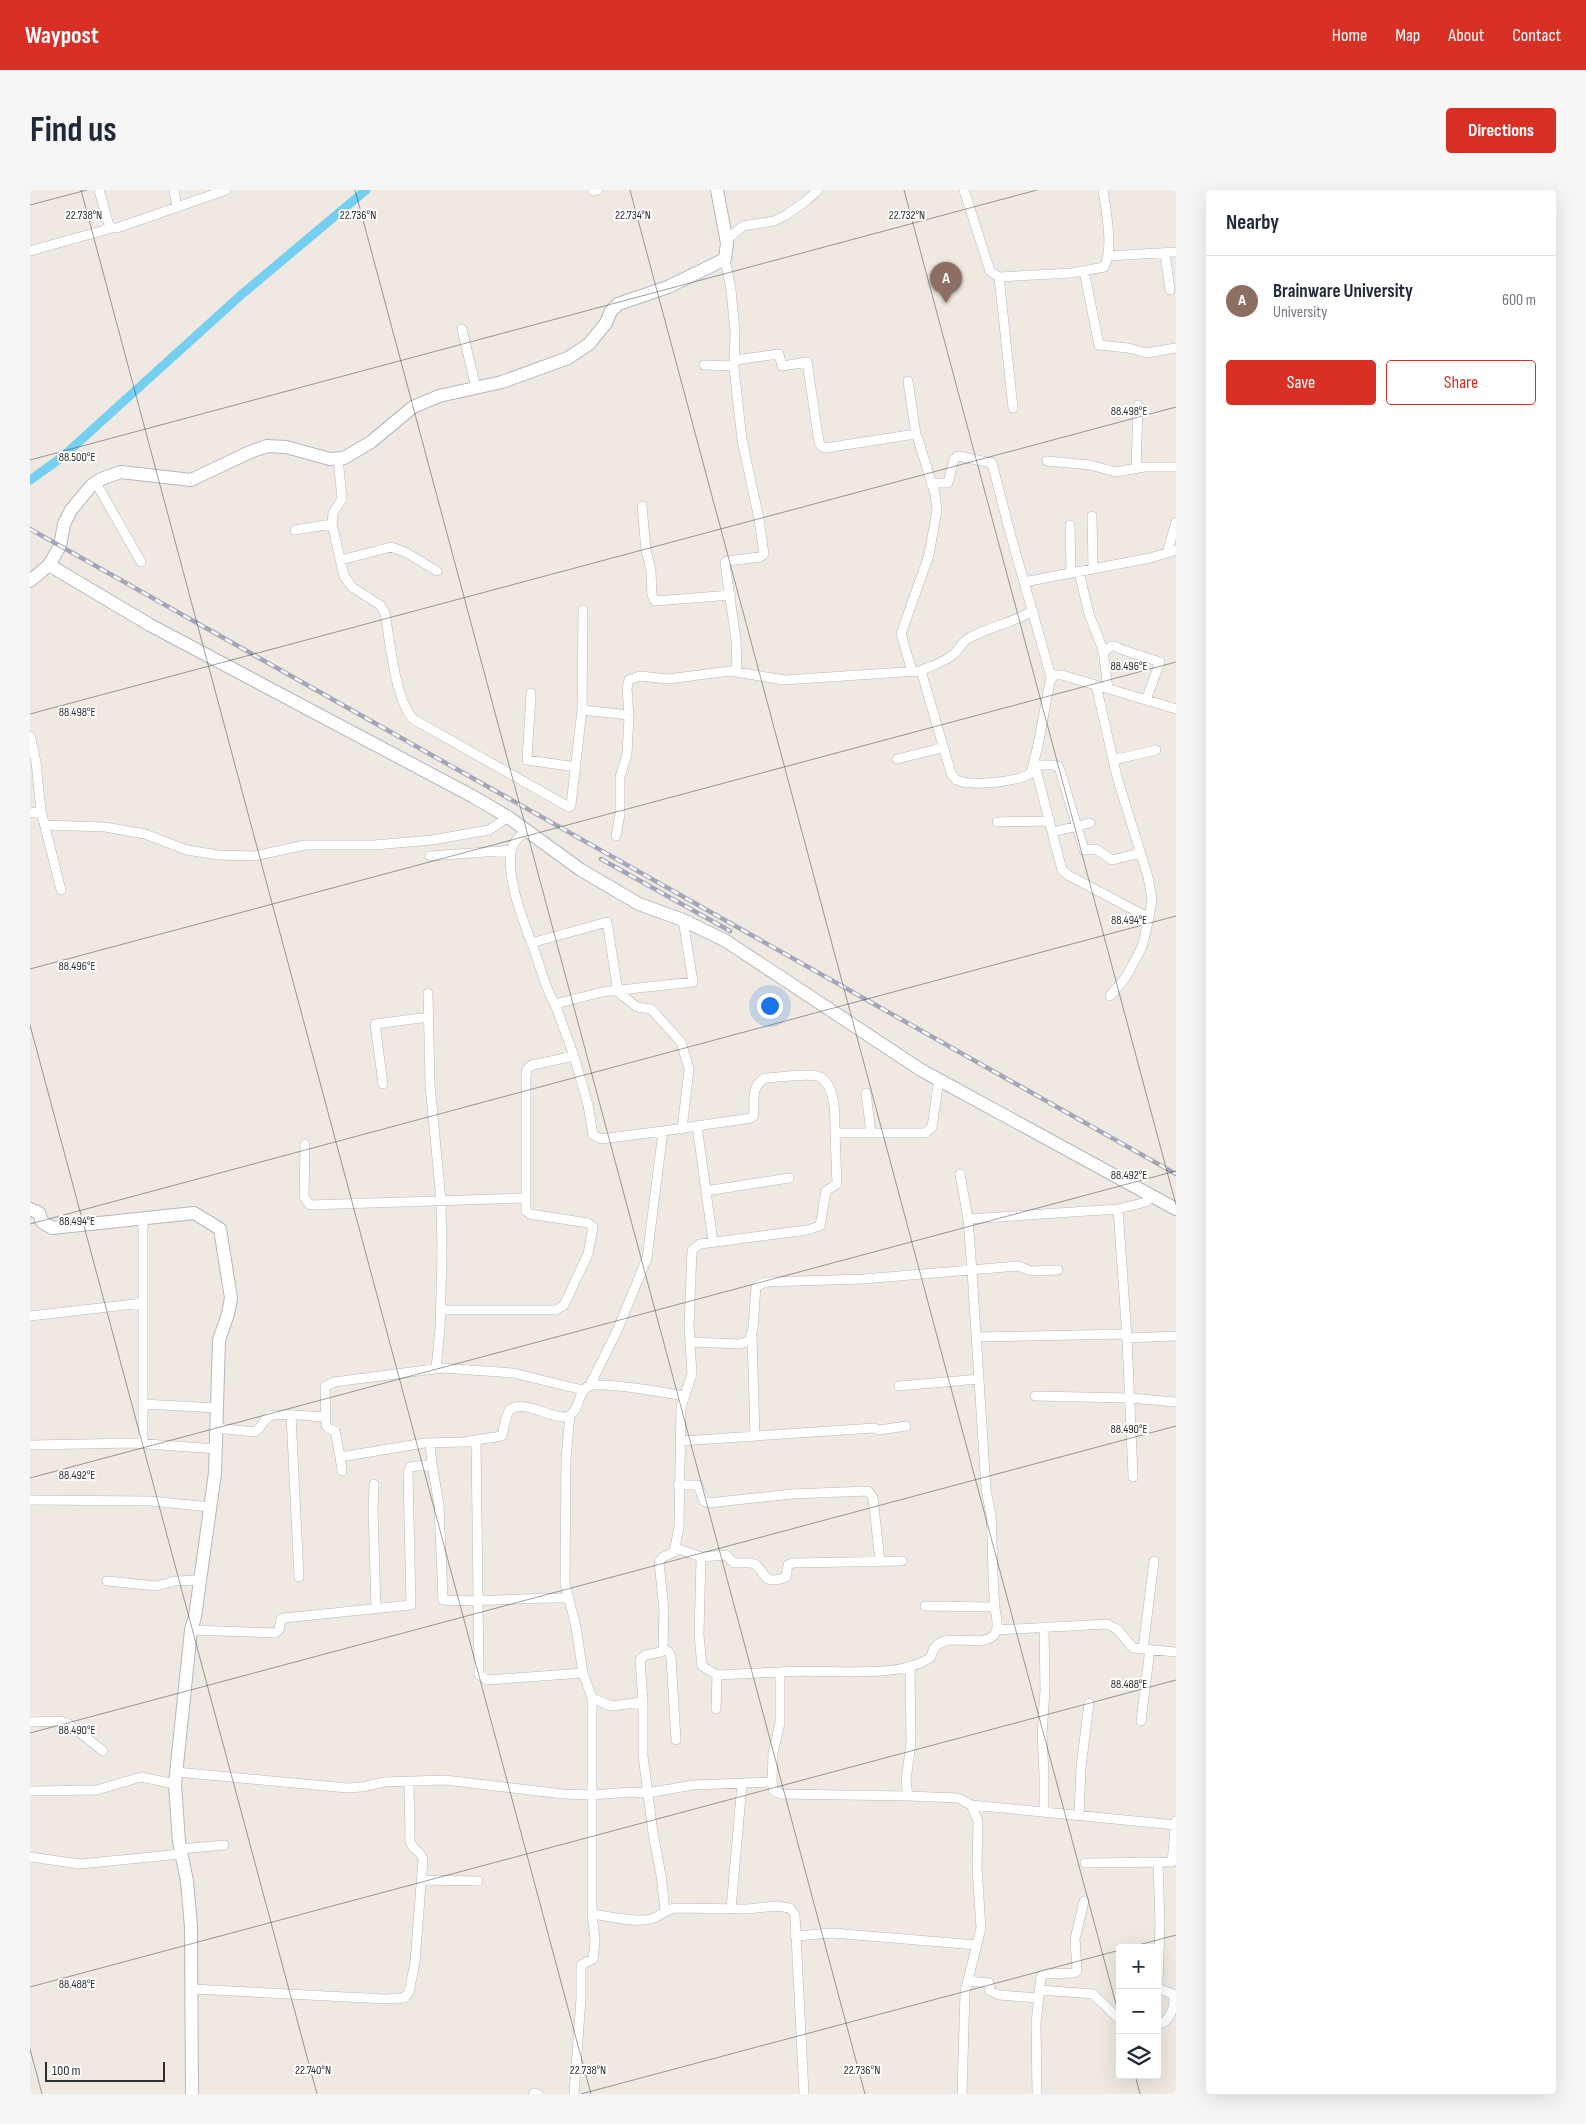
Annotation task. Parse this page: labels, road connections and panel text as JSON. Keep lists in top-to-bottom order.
{
  "scale_bar": "100 m",
  "page": {
    "header": "Waypost",
    "nav": [
      "Home",
      "Map",
      "About",
      "Contact"
    ],
    "buttons": [
      "Directions",
      ["Save", "Share"]
    ],
    "title": "Find us",
    "heading": "Nearby",
    "list": [
      {
        "mark": "A",
        "name": "Brainware University",
        "note": "University",
        "value": "600 m"
      }
    ],
    "pins": "A",
    "map_buttons": ["+", "−"],
    "scale": "100 m"
  },
  "coordinates": [
    "22.738°N",
    "22.736°N",
    "22.734°N",
    "22.732°N",
    "88.498°E",
    "88.500°E",
    "88.496°E",
    "88.494°E",
    "88.492°E",
    "88.490°E",
    "88.488°E",
    "22.740°N"
  ]
}
